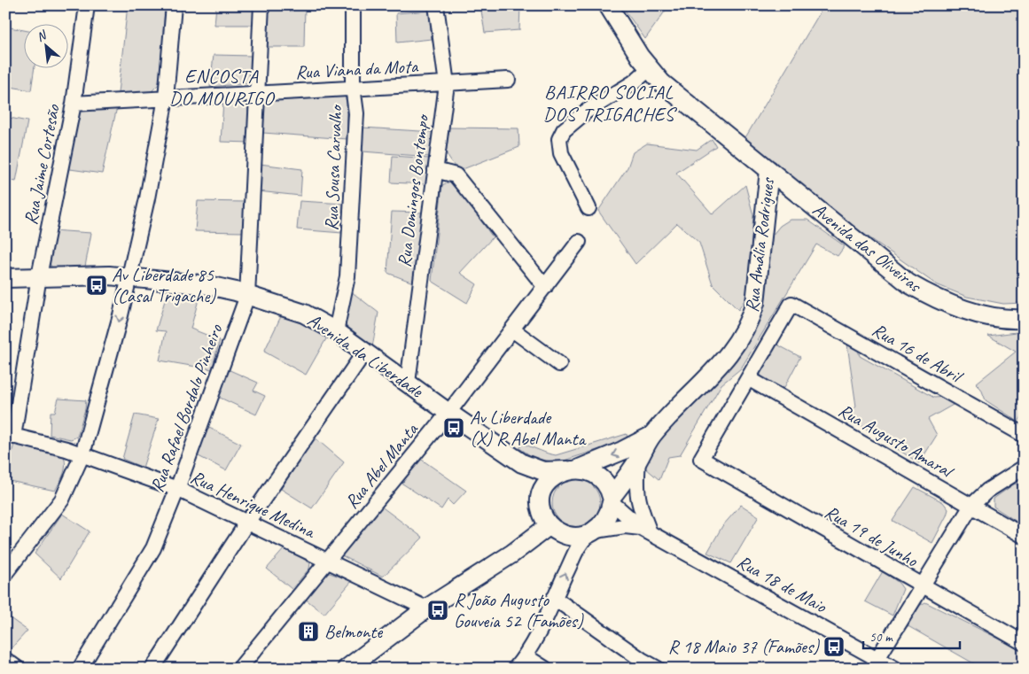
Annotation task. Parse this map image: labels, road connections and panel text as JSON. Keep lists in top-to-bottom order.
{
  "streets": {
    "street": [
      "Rua Viana da Mota",
      "Rua Jaime Cortesão",
      "Rua Sousa Carvalho",
      "Rua Domingos Bontempo",
      "Rua Amália Rodrigues",
      "Avenida das Oliveiras",
      "Rua 16 de Abril",
      "Avenida da Liberdade",
      "Rua Rafael Bordalo Pinheiro",
      "Rua Augusto Amaral",
      "Rua Abel Manta",
      "Rua Henrique Medina",
      "Rua 19 de Junho",
      "Rua 18 de Maio"
    ]
  },
  "crossings": [
    ["Rua Viana da Mota", "Rua Jaime Cortesão"],
    ["Rua Viana da Mota", "Rua Sousa Carvalho"],
    ["Rua Viana da Mota", "Rua Domingos Bontempo"],
    ["Rua Viana da Mota", "Rua Rafael Bordalo Pinheiro"],
    ["Rua Jaime Cortesão", "Avenida da Liberdade"],
    ["Rua Jaime Cortesão", "Rua Henrique Medina"],
    ["Rua Sousa Carvalho", "Avenida da Liberdade"],
    ["Rua Domingos Bontempo", "Avenida da Liberdade"],
    ["Rua Amália Rodrigues", "Avenida das Oliveiras"],
    ["Rua Amália Rodrigues", "Avenida da Liberdade"],
    ["Rua Amália Rodrigues", "Rua 18 de Maio"],
    ["Rua 16 de Abril", "Rua Augusto Amaral"],
    ["Rua 16 de Abril", "Rua 19 de Junho"],
    ["Avenida da Liberdade", "Rua Rafael Bordalo Pinheiro"],
    ["Avenida da Liberdade", "Rua Abel Manta"],
    ["Avenida da Liberdade", "Rua 18 de Maio"],
    ["Rua Rafael Bordalo Pinheiro", "Rua Henrique Medina"],
    ["Rua Augusto Amaral", "Rua 19 de Junho"],
    ["Rua Abel Manta", "Rua Henrique Medina"]
  ],
  "districts": ["ENCOSTA DO MOURIGO", "BAIRRO SOCIAL DOS TRIGACHES"],
  "places": {
    "bus stop": [
      "Av Liberdade 85 (Casal Trigache)",
      "Av Liberdade (X) R Abel Manta",
      "R João Augusto Gouveia 52 (Famões)",
      "R 18 Maio 37 (Famões)"
    ],
    "building": ["Belmonte"]
  },
  "scale_bar": "50 m",
  "north": "top left"
}
